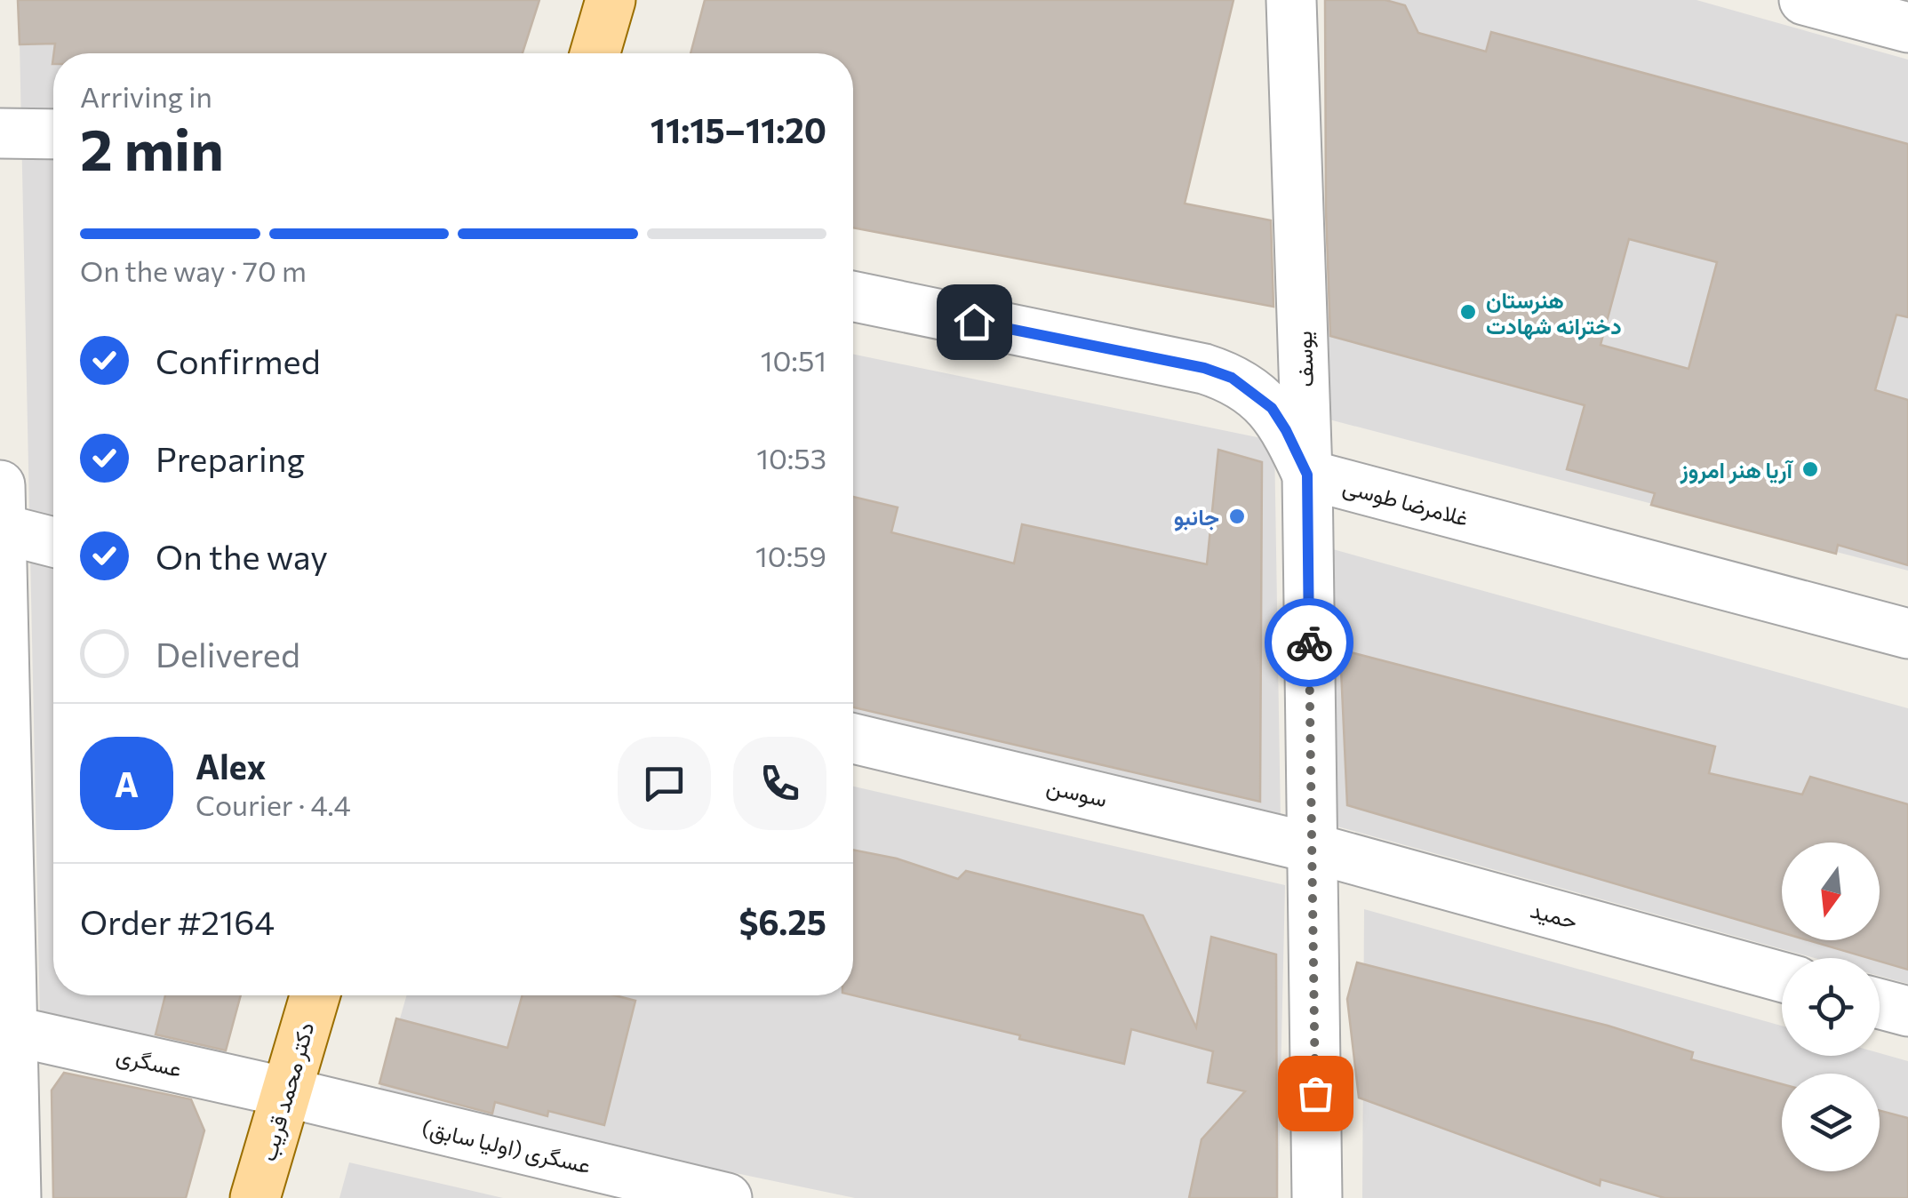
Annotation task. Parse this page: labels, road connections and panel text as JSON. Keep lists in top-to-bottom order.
{
  "streets": {
    "main road": ["دکتر محمد قریب"],
    "street": [
      "یوسف",
      "غلامرضا طوسی",
      "سوسن",
      "حمید",
      "عسگری",
      "عسگری (اولیا سابق)"
    ]
  },
  "crossings": [
    ["یوسف", "غلامرضا طوسی"],
    ["یوسف", "سوسن"],
    ["یوسف", "حمید"],
    ["سوسن", "حمید"],
    ["عسگری", "دکتر محمد قریب"],
    ["عسگری", "عسگری (اولیا سابق)"],
    ["دکتر محمد قریب", "عسگری (اولیا سابق)"]
  ],
  "places": ["هنرستان دخترانه شهادت", "آریا هنر امروز", "جانبو"],
  "north": "bottom",
  "page": {
    "heading": ["2 min", "Arriving in", "11:15–11:20"],
    "panel": [
      "Alex",
      "Courier · 4.4",
      "Order #2164",
      "$6.25"
    ],
    "bar": "On the way · 70 m",
    "list": [
      ["Confirmed", "10:51"],
      ["Preparing", "10:53"],
      ["On the way", "10:59"],
      "Delivered"
    ],
    "round": "A"
  }
}
